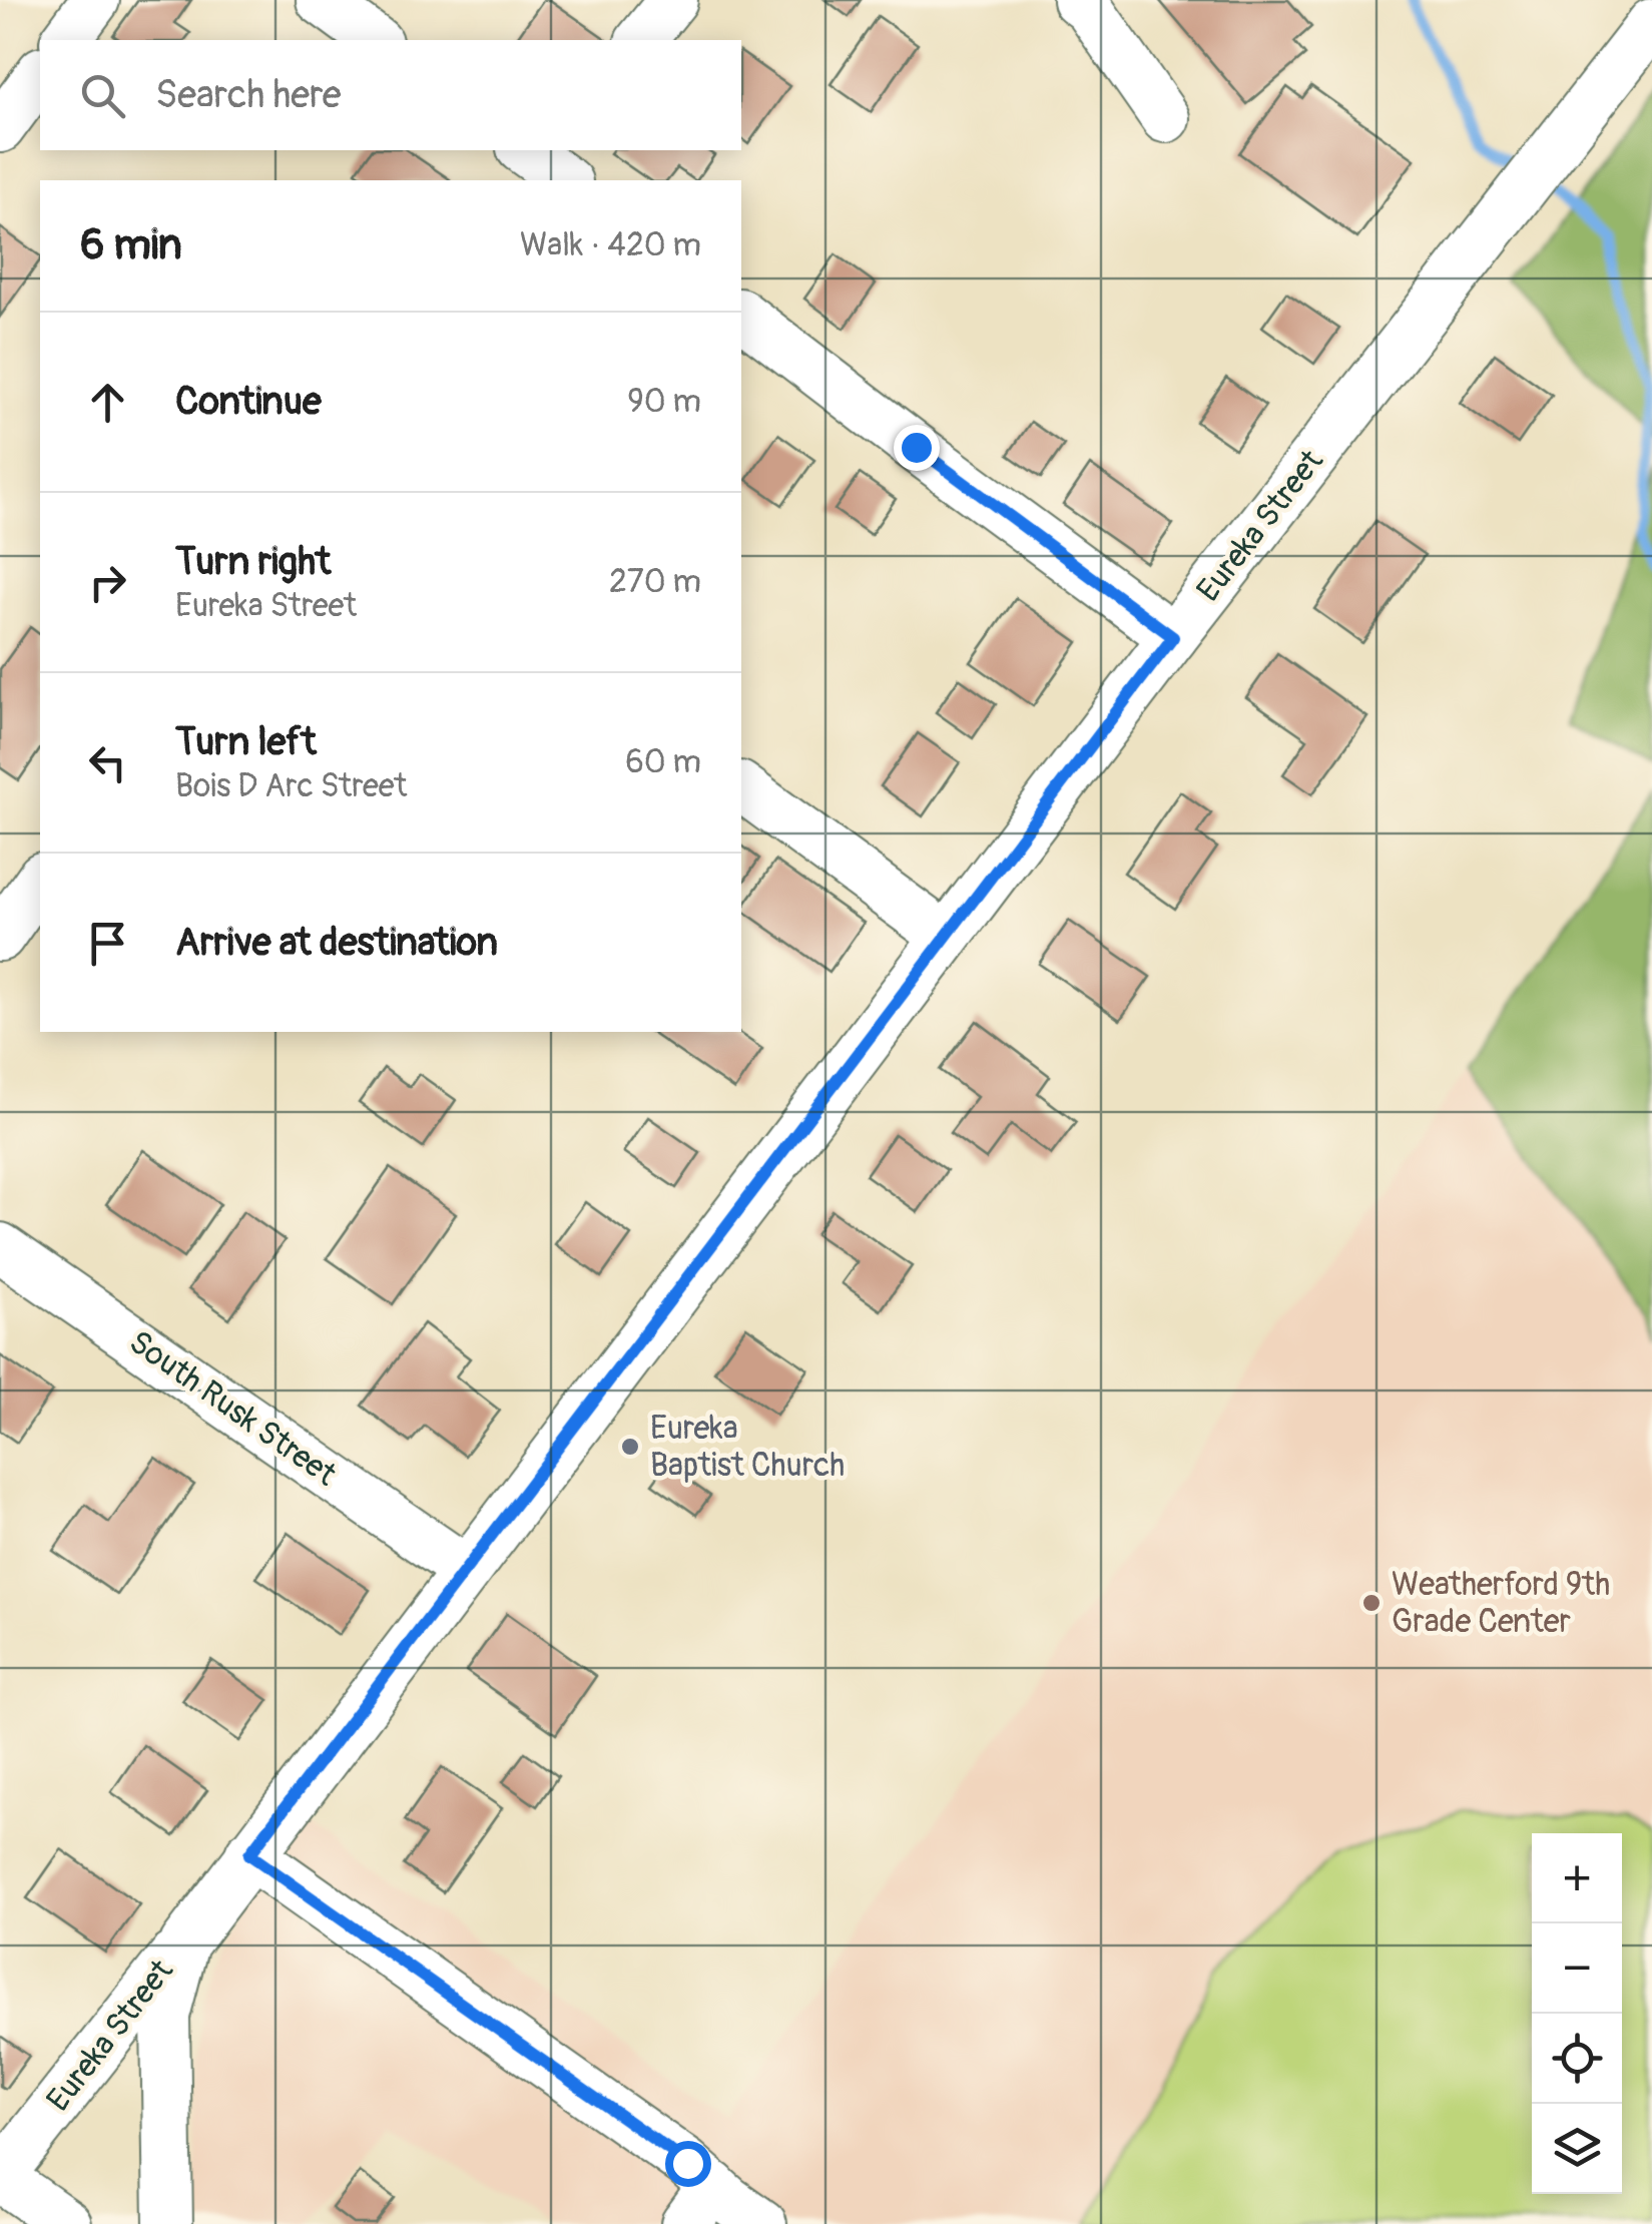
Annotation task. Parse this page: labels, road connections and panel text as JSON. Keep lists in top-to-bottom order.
{
  "streets": {
    "street": ["Eureka Street", "South Rusk Street"]
  },
  "crossings": [
    ["Eureka Street", "South Rusk Street"]
  ],
  "places": ["Eureka Baptist Church", "Weatherford 9th Grade Center"],
  "page": {
    "search": "Search here",
    "heading": ["6 min", "Walk · 420 m"],
    "list": [
      ["Continue", "90 m"],
      ["Turn right", "Eureka Street", "270 m"],
      ["Turn left", "Bois D Arc Street", "60 m"],
      "Arrive at destination"
    ],
    "map_buttons": ["+", "−"]
  }
}
